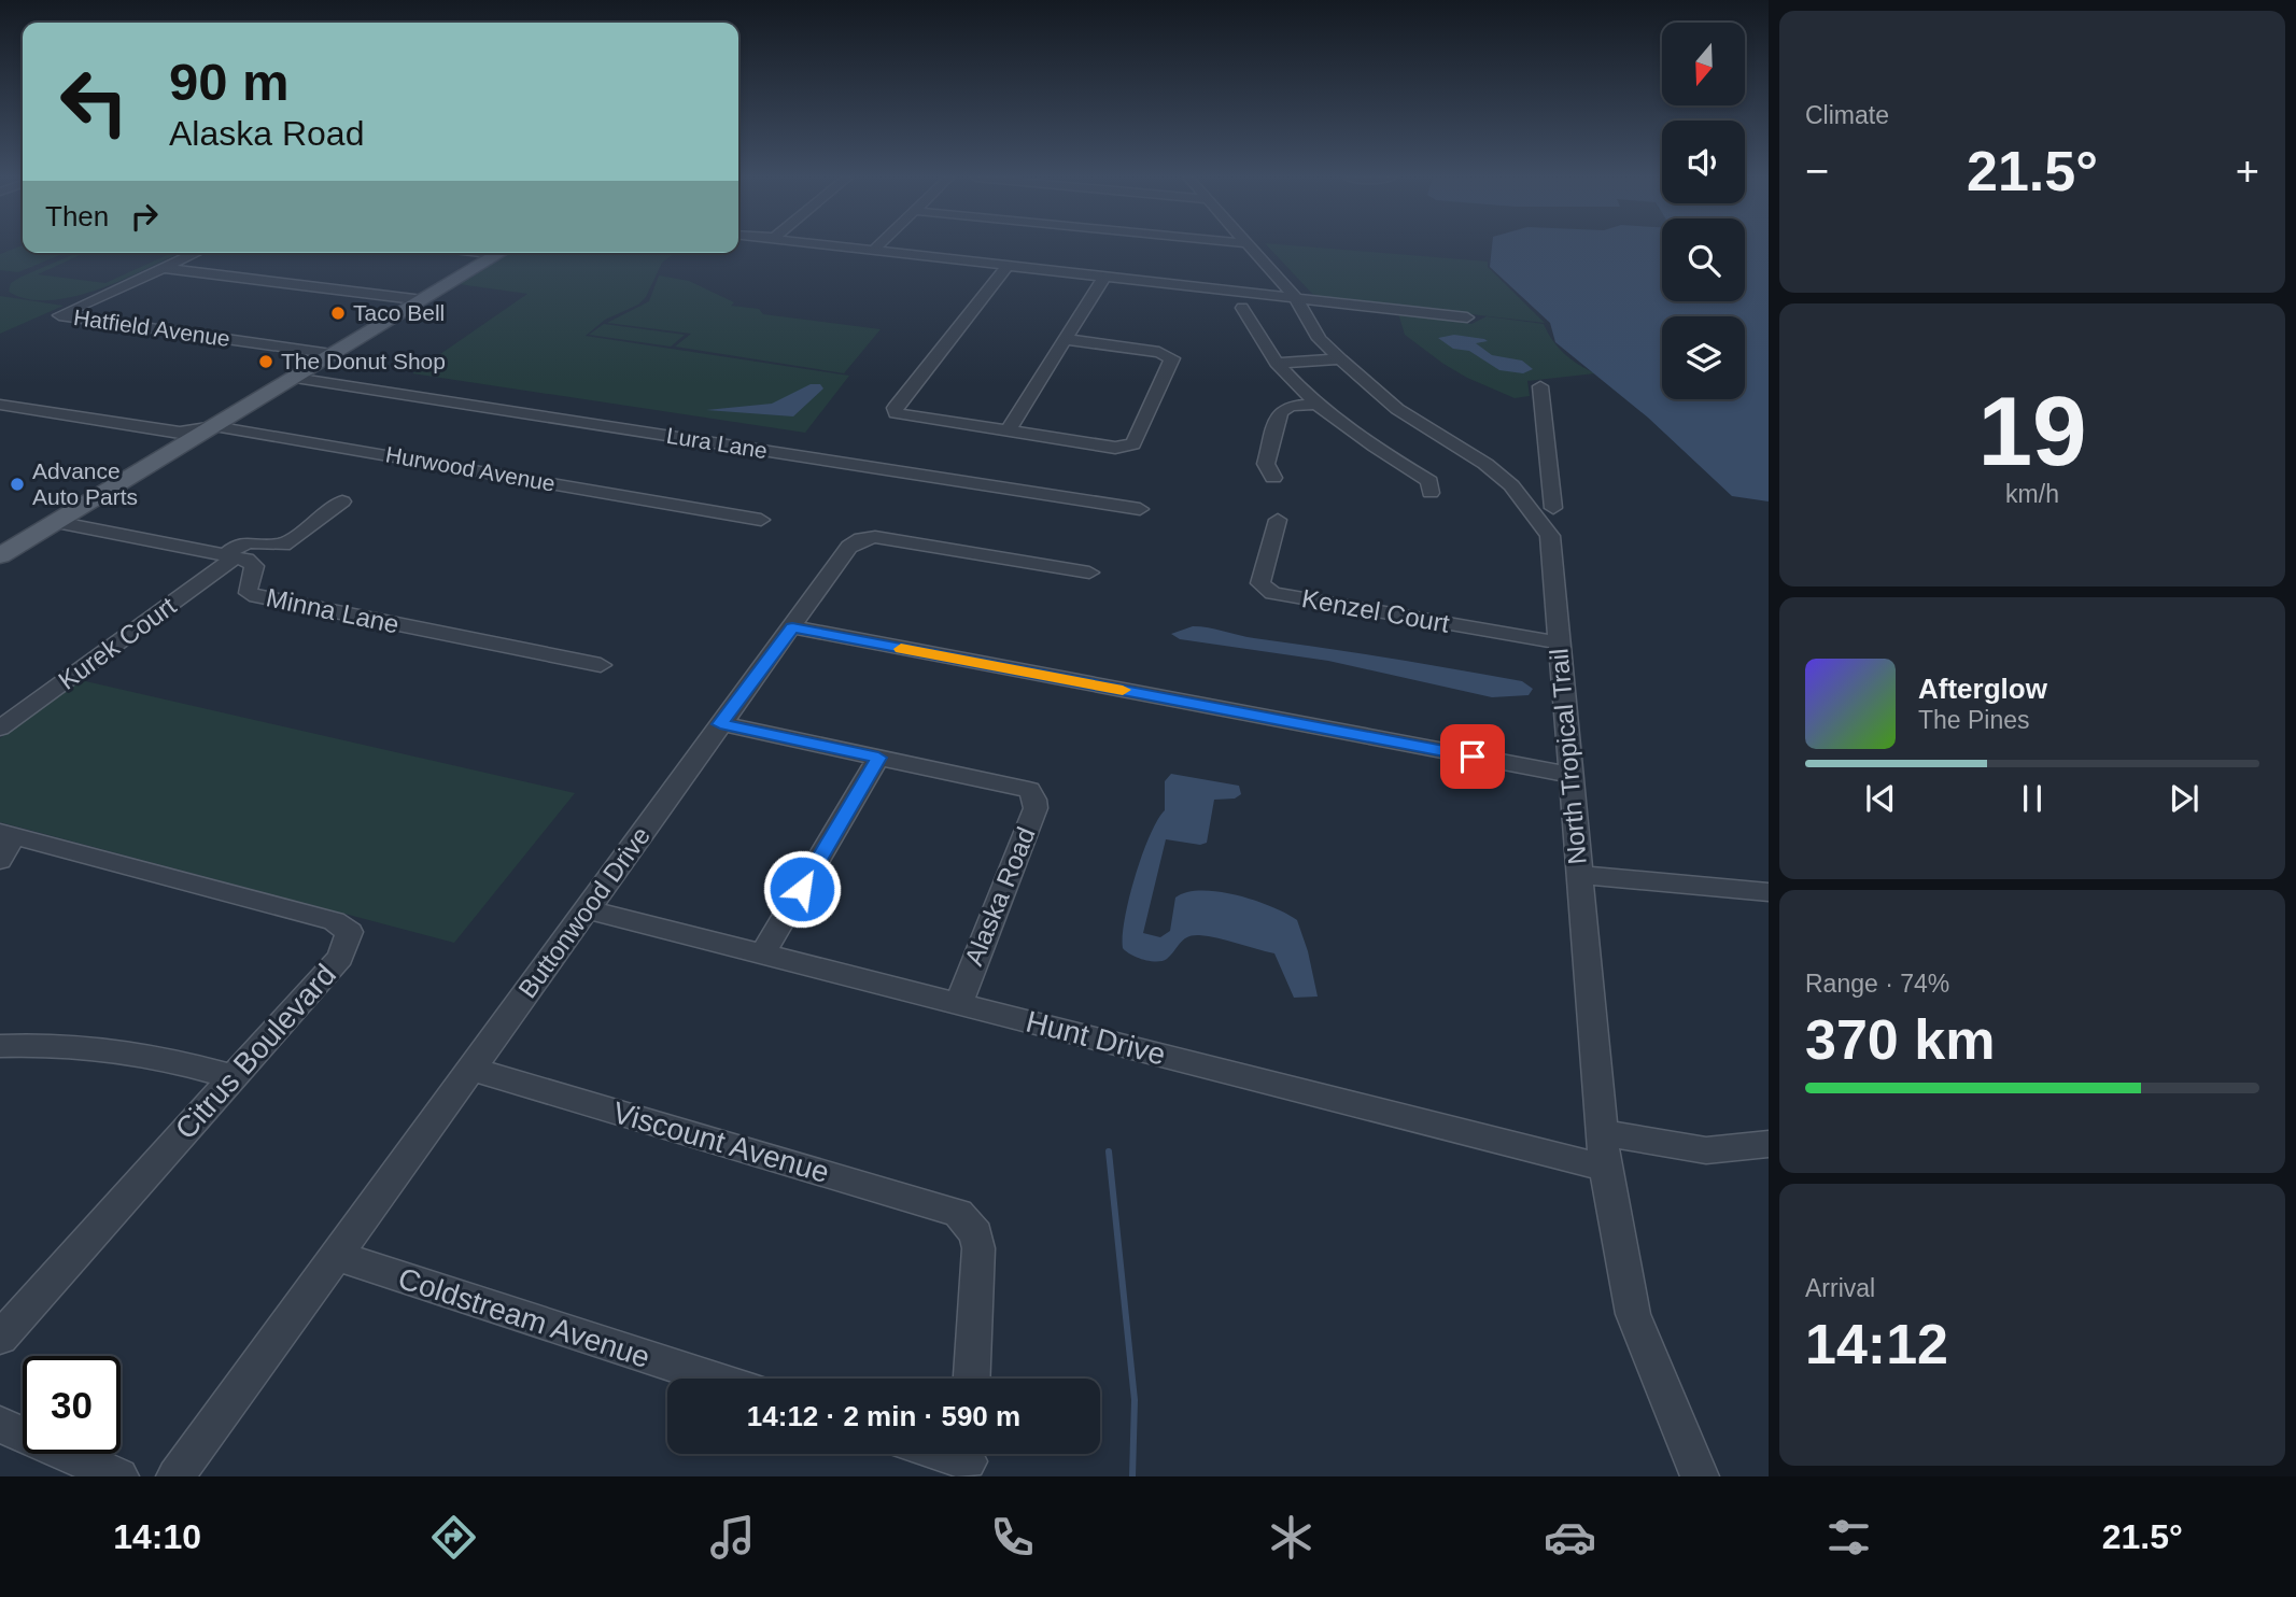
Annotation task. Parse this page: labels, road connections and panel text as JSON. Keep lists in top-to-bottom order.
{
  "streets": {
    "street": [
      "Hatfield Avenue",
      "Lura Lane",
      "Hurwood Avenue",
      "Minna Lane",
      "Kenzel Court",
      "Kurek Court",
      "North Tropical Trail",
      "Alaska Road",
      "Buttonwood Drive",
      "Hunt Drive",
      "Citrus Boulevard",
      "Viscount Avenue",
      "Coldstream Avenue"
    ]
  },
  "crossings": [
    ["Minna Lane", "Kurek Court"],
    ["Kenzel Court", "North Tropical Trail"],
    ["North Tropical Trail", "Hunt Drive"],
    ["Alaska Road", "Buttonwood Drive"],
    ["Alaska Road", "Hunt Drive"],
    ["Buttonwood Drive", "Hunt Drive"],
    ["Buttonwood Drive", "Viscount Avenue"],
    ["Buttonwood Drive", "Coldstream Avenue"]
  ],
  "places": ["Taco Bell", "The Donut Shop", "Advance Auto Parts"],
  "north": "bottom",
  "page": {
    "tile": [
      "Climate",
      ["19", "km/h"],
      ["Range · 74%", "370 km"],
      ["Arrival", "14:12"]
    ],
    "turn": ["90 m", "Alaska Road"],
    "heat": ["−", "21.5°", "+"],
    "then": "Then",
    "song": ["Afterglow", "The Pines"],
    "limit": "30",
    "trip": "14:12 · 2 min · 590 m",
    "tabs": ["14:10", "21.5°"]
  }
}
